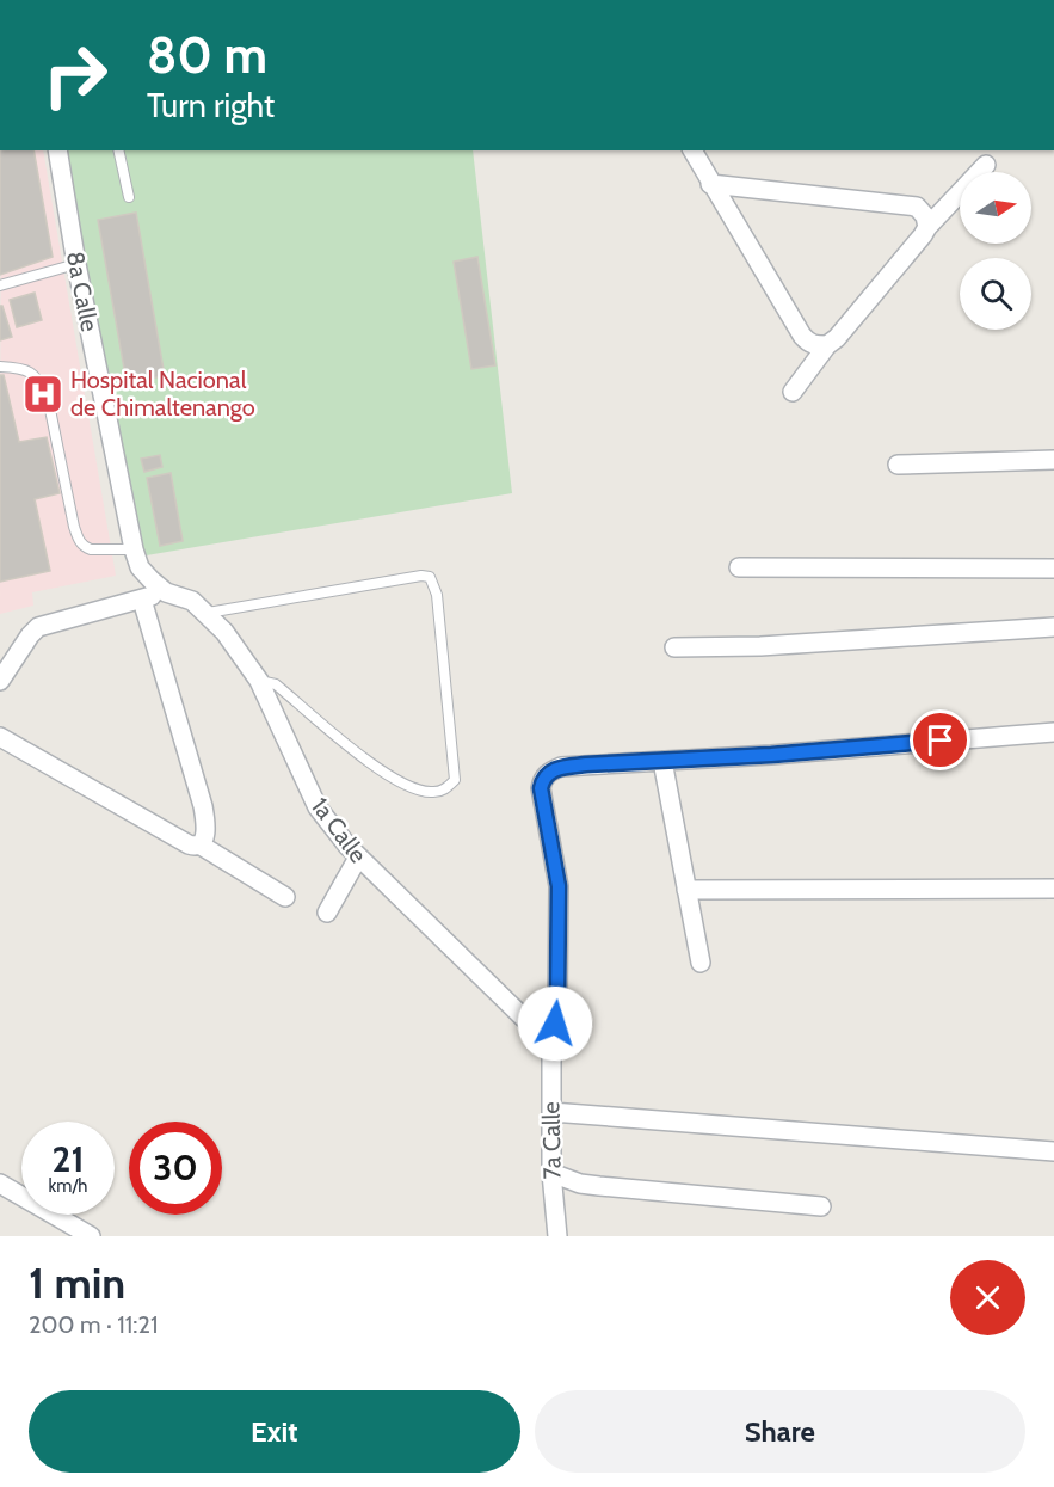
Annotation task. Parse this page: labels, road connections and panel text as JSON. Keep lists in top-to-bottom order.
{
  "streets": {
    "street": ["8a Calle", "1a Calle", "7a Calle"]
  },
  "crossings": [
    ["8a Calle", "1a Calle"],
    ["1a Calle", "7a Calle"]
  ],
  "places": {
    "hospital": ["Hospital Nacional de Chimaltenango"]
  },
  "north": "right",
  "page": {
    "turn": ["80 m", "Turn right"],
    "speed": "21 km/h",
    "limit": "30",
    "heading": ["1 min", "200 m · 11:21"],
    "buttons": ["Exit", "Share"]
  }
}
